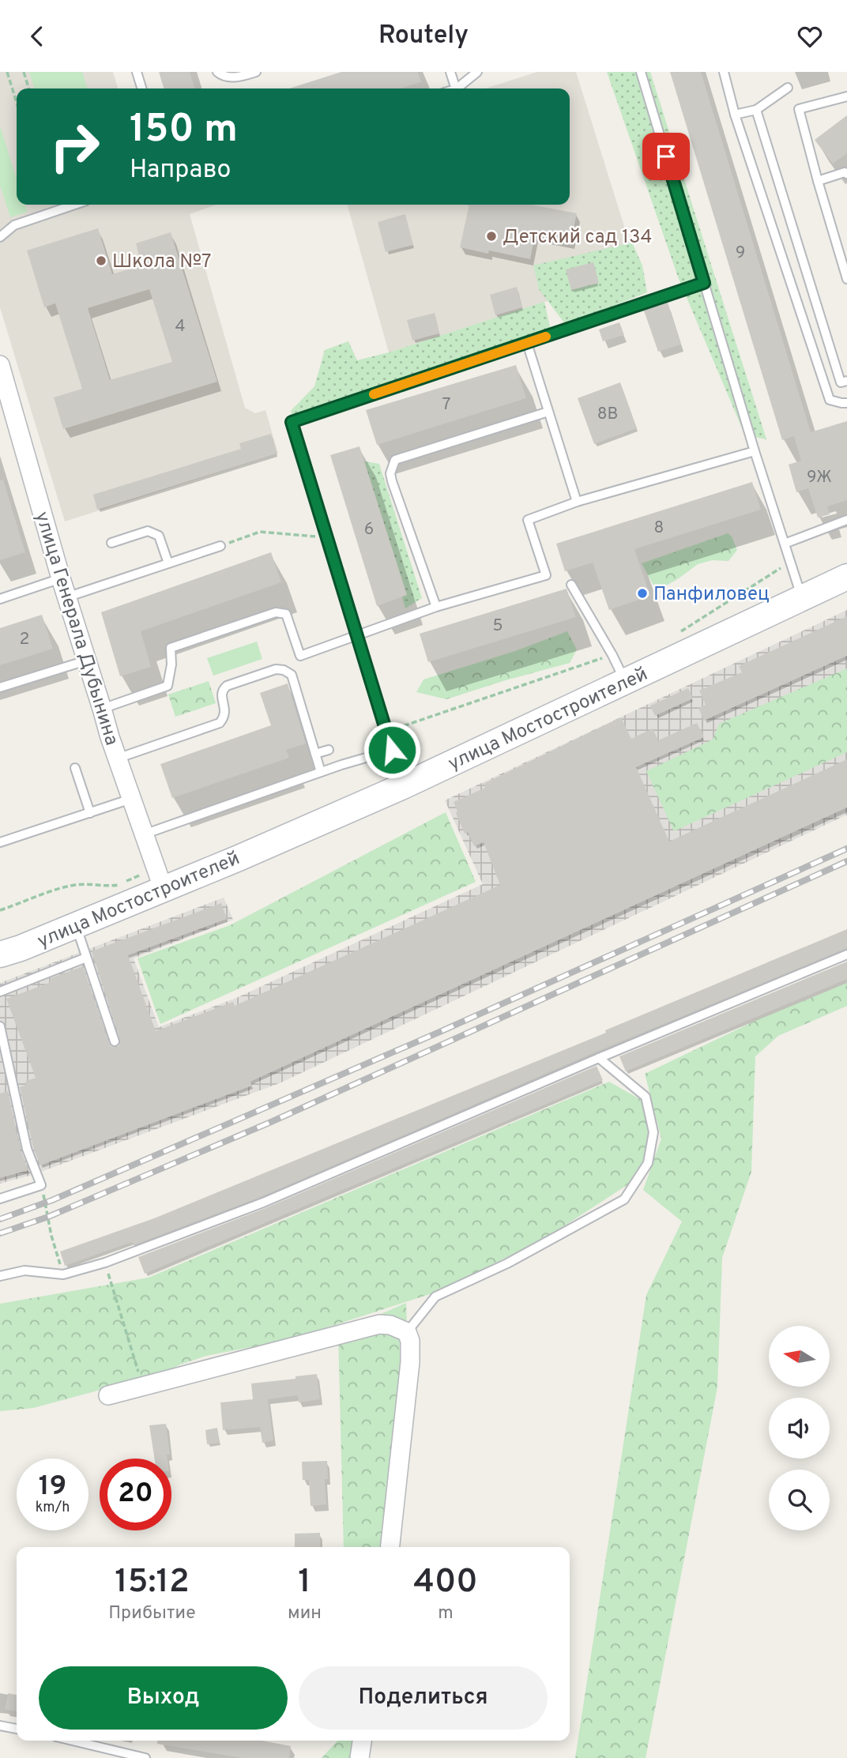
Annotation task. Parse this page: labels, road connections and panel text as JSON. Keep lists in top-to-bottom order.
{
  "streets": {
    "main road": ["улица Мостостроителей"],
    "street": ["улица Генерала Дубынина"]
  },
  "crossings": [
    ["улица Генерала Дубынина", "улица Мостостроителей"]
  ],
  "places": ["Детский сад 134", "Школа №7", "Панфиловец"],
  "house_numbers": [
    "9",
    "4",
    "7",
    "8В",
    "9Ж",
    "8",
    "6",
    "5",
    "2"
  ],
  "north": "left",
  "page": {
    "header": "Routely",
    "turn": ["150 m", "Направо"],
    "speed": "19 km/h",
    "limit": "20",
    "eta": [
      "15:12",
      "Прибытие",
      "1",
      "мин",
      "400",
      "m"
    ],
    "buttons": ["Выход", "Поделиться"]
  }
}
